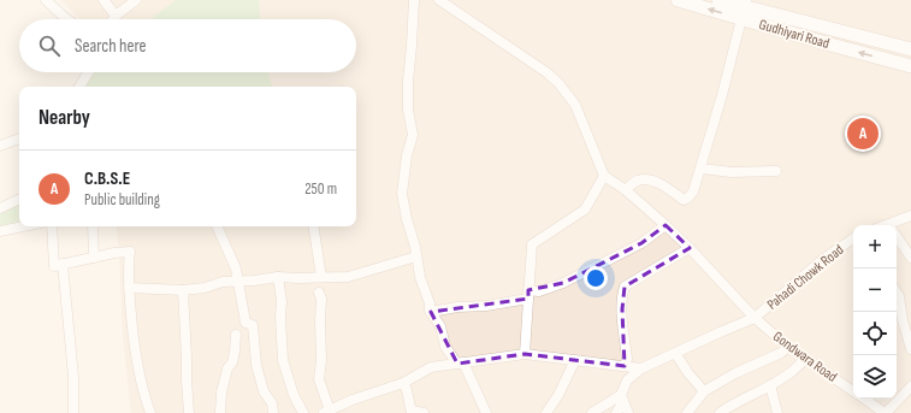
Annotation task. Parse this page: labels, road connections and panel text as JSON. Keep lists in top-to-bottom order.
{
  "streets": {
    "street": ["Gudhiyari Road", "Pahadi Chowk Road", "Gondwara Road"]
  },
  "crossings": [
    ["Pahadi Chowk Road", "Gondwara Road"]
  ],
  "page": {
    "search": "Search here",
    "heading": "Nearby",
    "pins": "A",
    "list": [
      {
        "mark": "A",
        "name": "C.B.S.E",
        "note": "Public building",
        "value": "250 m"
      }
    ],
    "map_buttons": ["+", "−"]
  }
}
